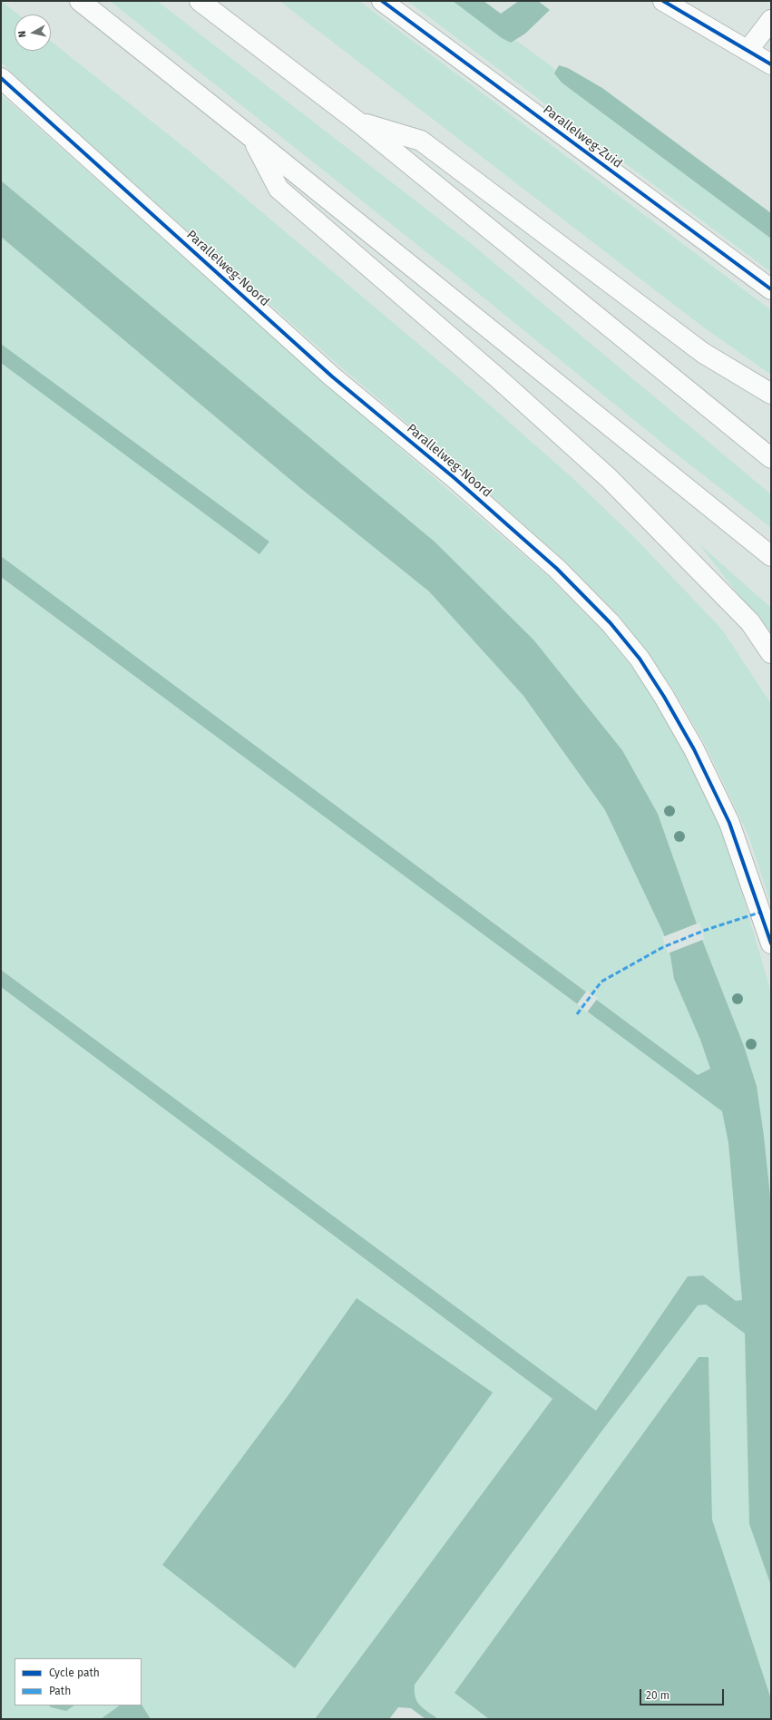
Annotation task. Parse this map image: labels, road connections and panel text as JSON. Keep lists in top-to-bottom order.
{
  "streets": {
    "main road": ["Parallelweg-Zuid", "Parallelweg-Noord"]
  },
  "legend": ["Cycle path", "Path"],
  "scale_bar": "20 m",
  "north": "left"
}
